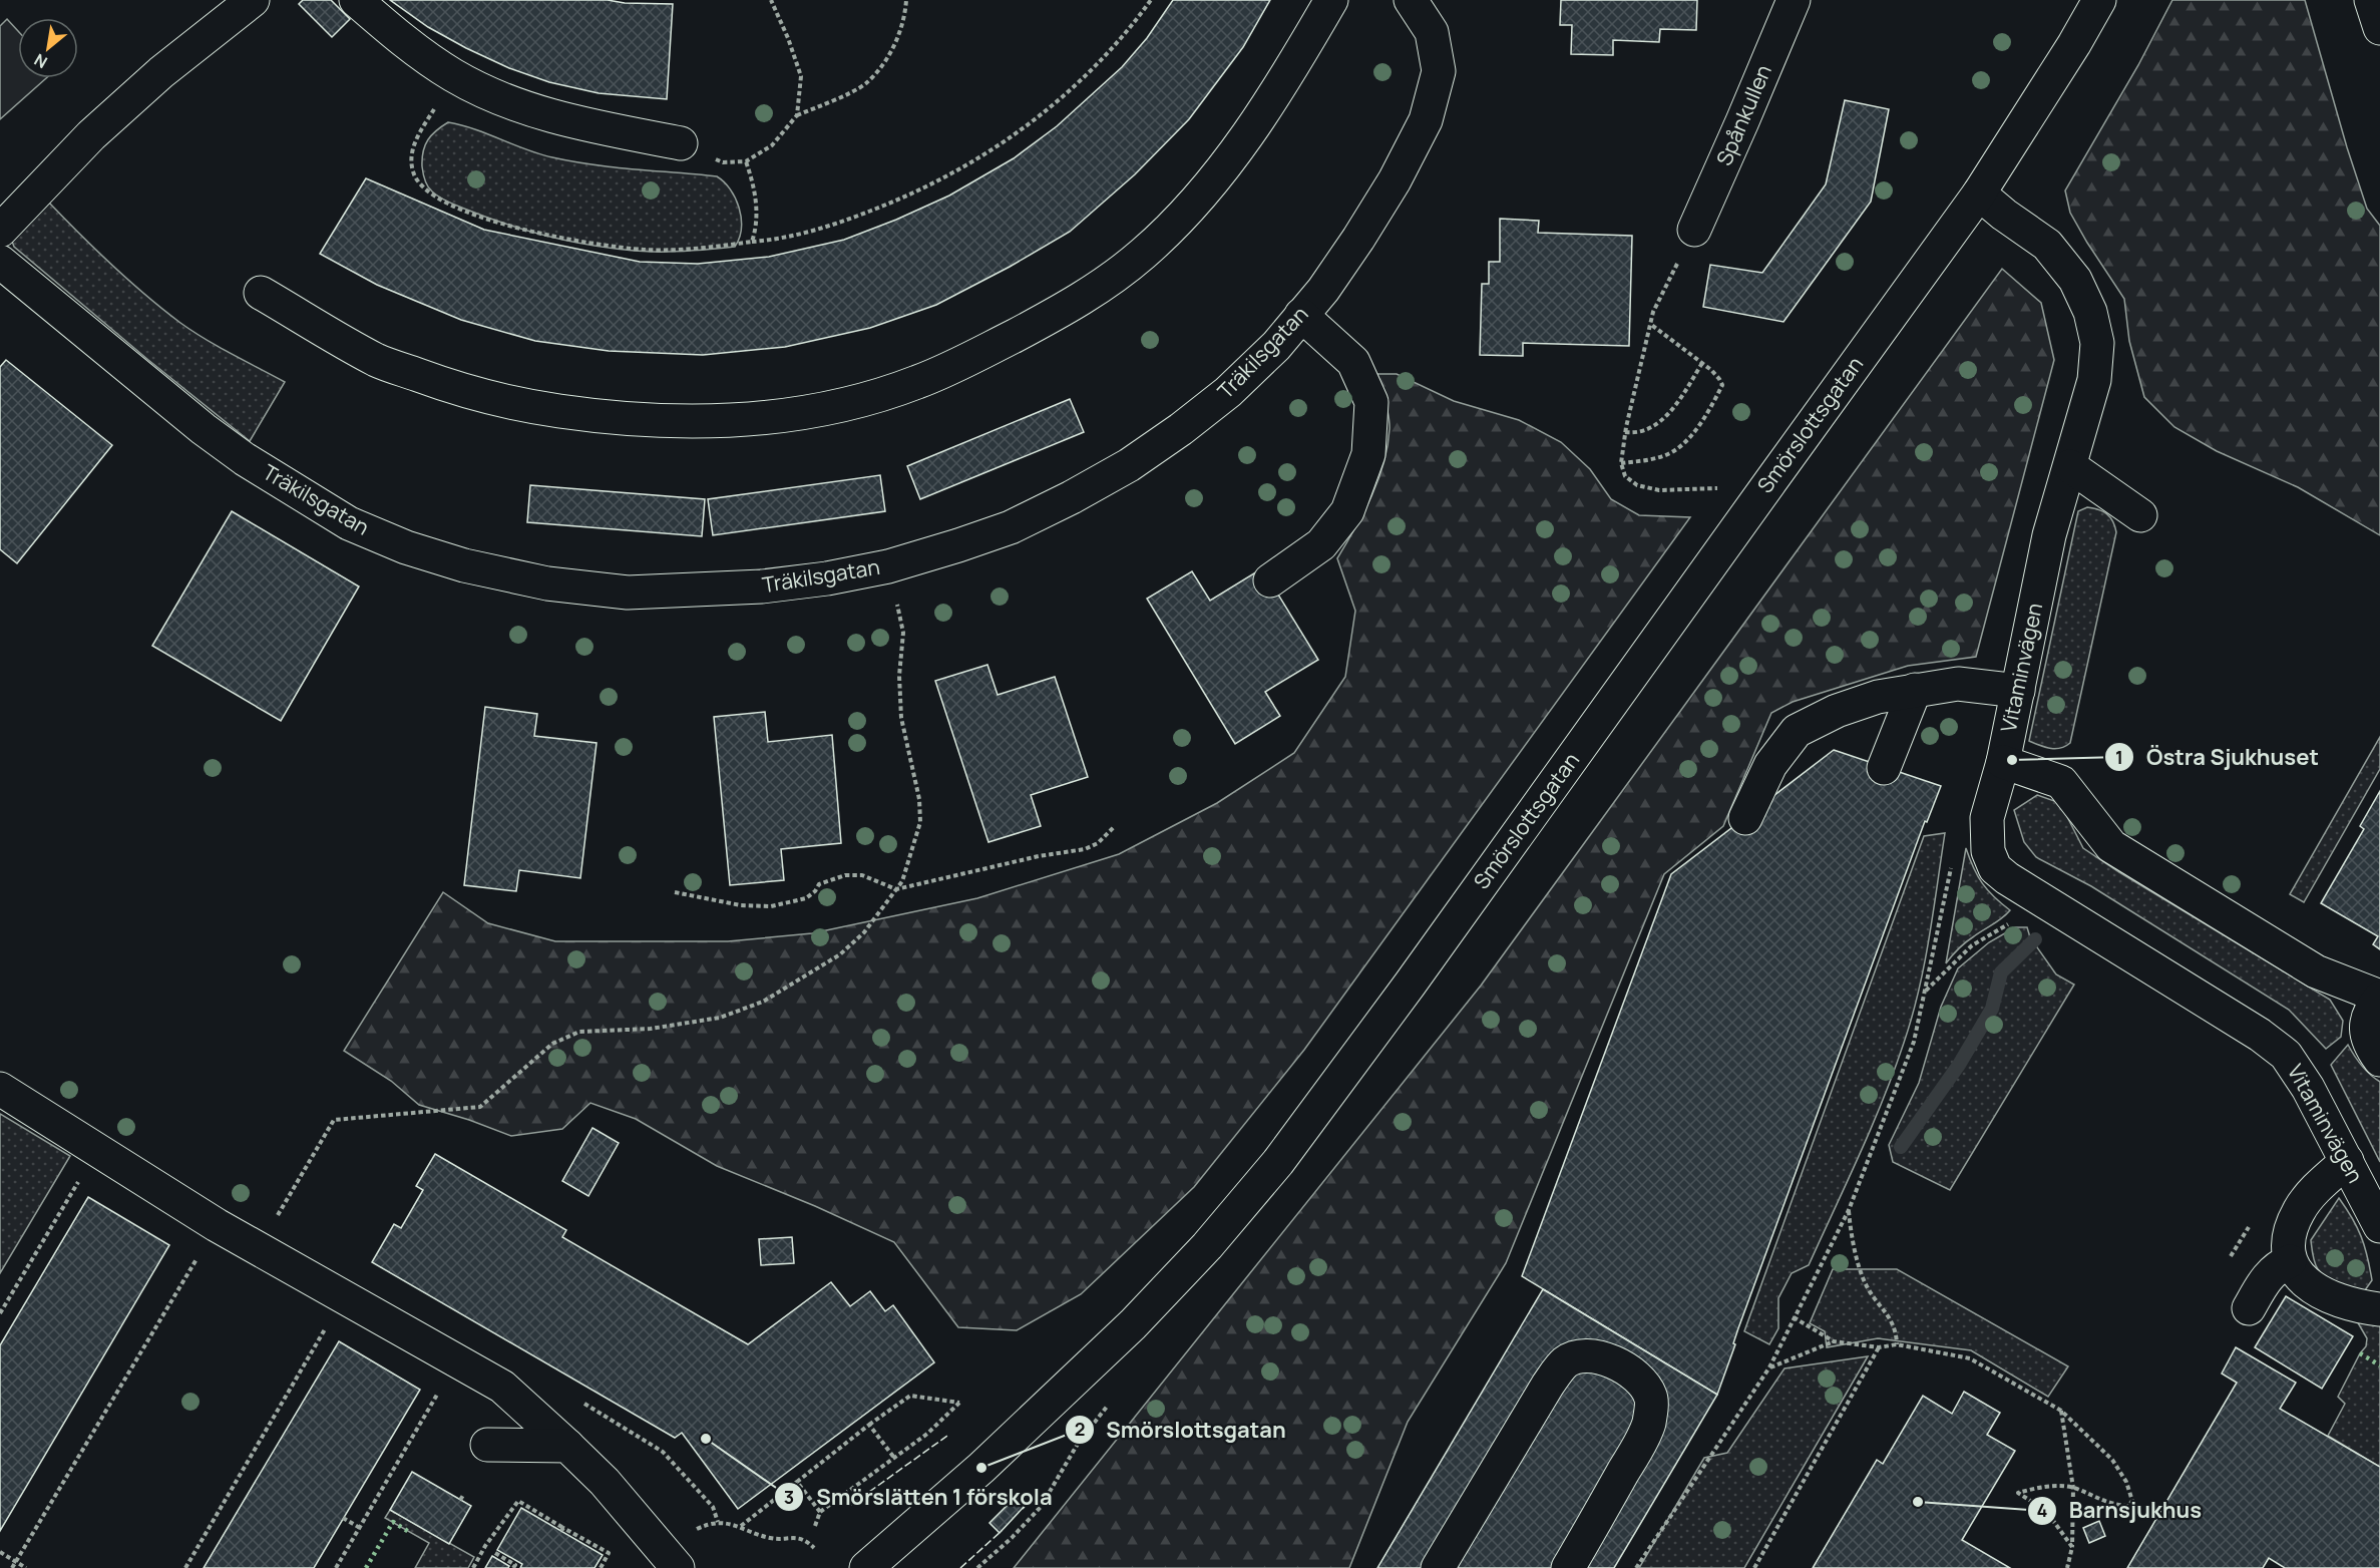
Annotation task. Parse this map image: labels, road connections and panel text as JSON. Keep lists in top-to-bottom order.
{
  "streets": {
    "street": [
      "Spånkullen",
      "Träkilsgatan",
      "Smörslottsgatan",
      "Vitaminvägen"
    ]
  },
  "crossings": [
    ["Smörslottsgatan", "Vitaminvägen"]
  ],
  "places": [
    "Östra Sjukhuset",
    "Smörslätten 1 förskola",
    "Smörslottsgatan",
    "Barnsjukhus"
  ],
  "north": "bottom left"
}
